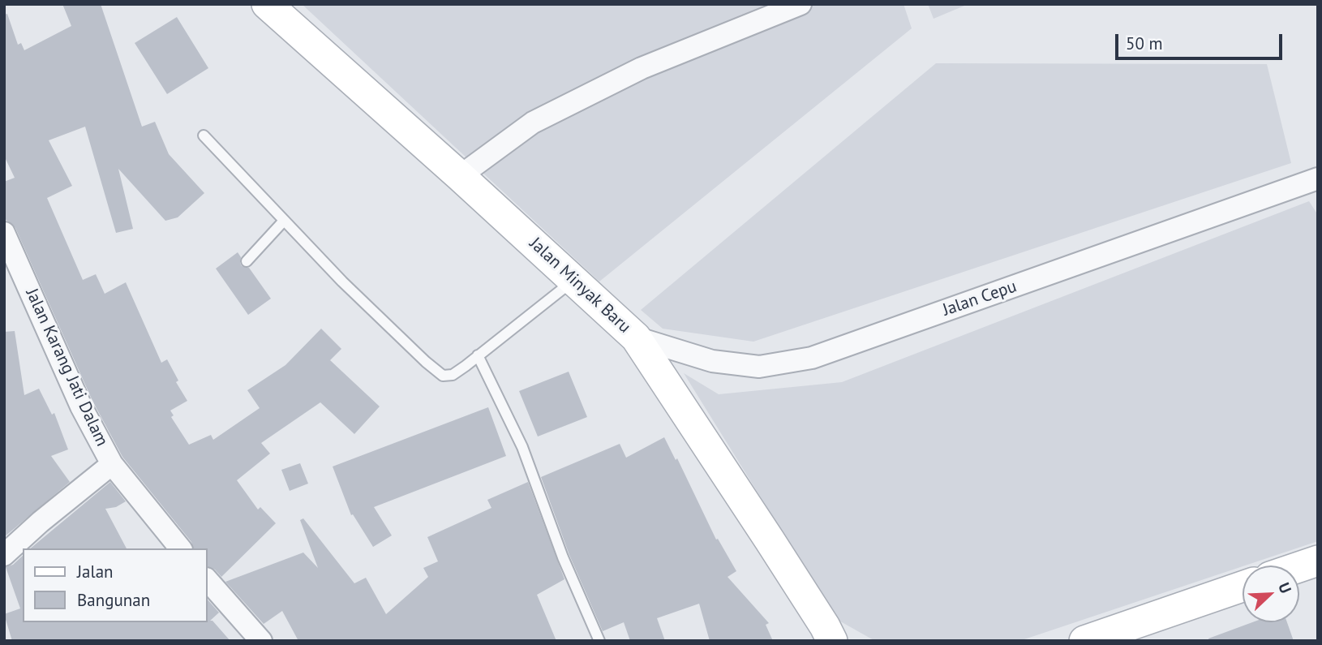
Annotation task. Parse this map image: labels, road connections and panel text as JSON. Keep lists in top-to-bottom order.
{
  "streets": {
    "main road": ["Jalan Minyak Baru"],
    "street": ["Jalan Cepu", "Jalan Karang Jati Dalam"]
  },
  "crossings": [
    ["Jalan Minyak Baru", "Jalan Cepu"]
  ],
  "legend": ["Jalan", "Bangunan"],
  "scale_bar": "50 m",
  "north": "top right"
}
